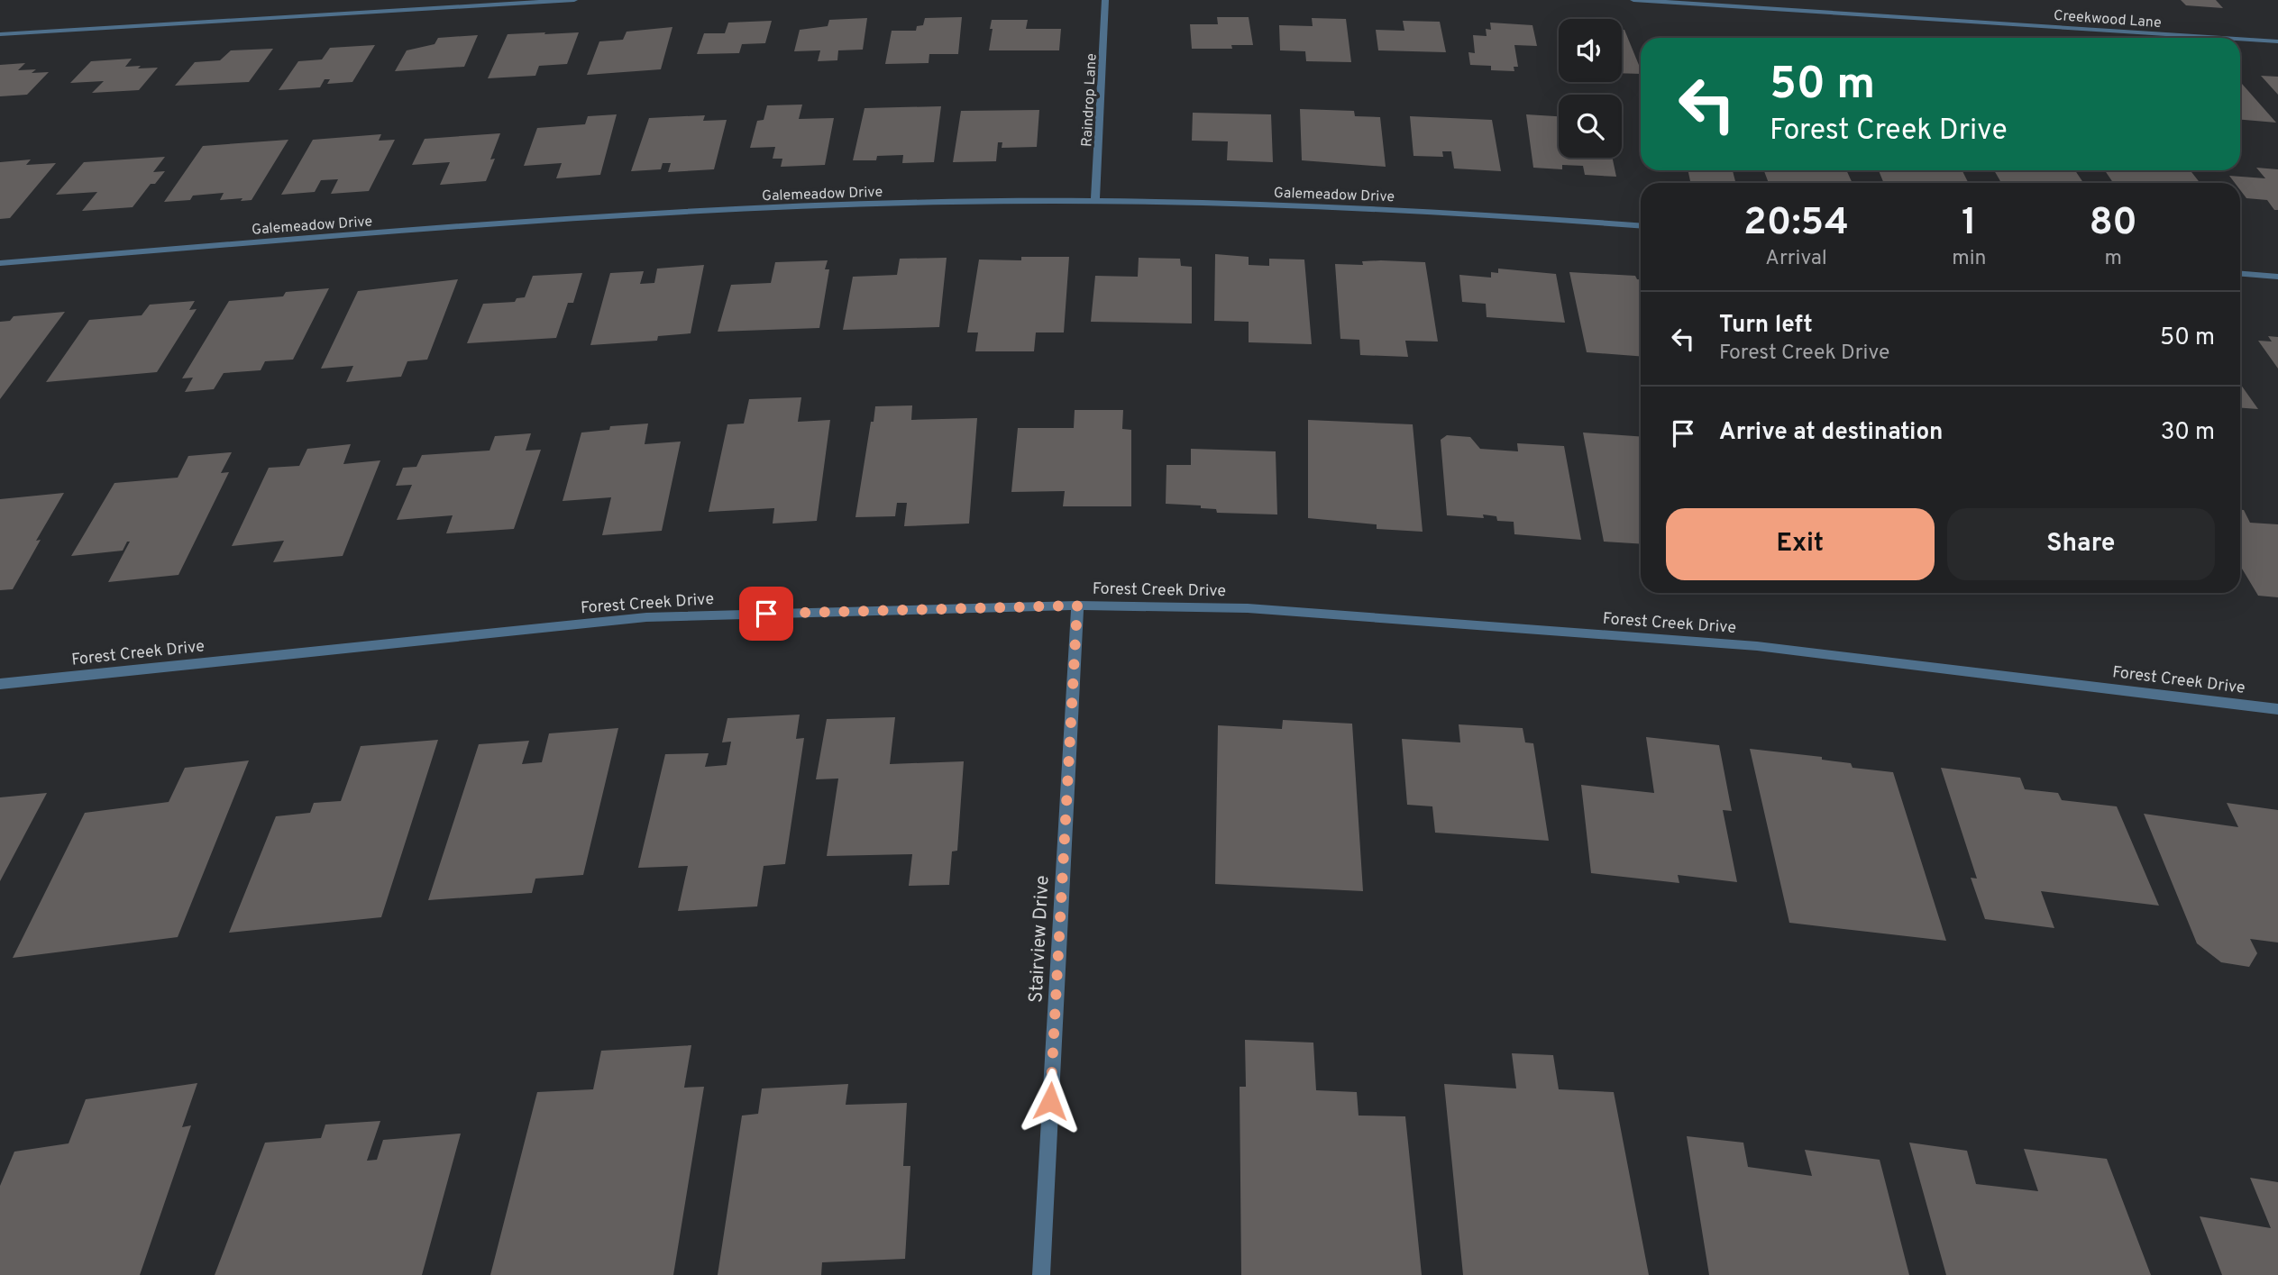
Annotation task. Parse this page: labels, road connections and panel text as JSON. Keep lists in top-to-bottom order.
{
  "streets": {
    "street": [
      "Creekwood Lane",
      "Raindrop Lane",
      "Galemeadow Drive",
      "Forest Creek Drive",
      "Stairview Drive"
    ]
  },
  "crossings": [
    ["Raindrop Lane", "Galemeadow Drive"],
    ["Forest Creek Drive", "Stairview Drive"]
  ],
  "page": {
    "turn": ["50 m", "Forest Creek Drive"],
    "eta": [
      "20:54",
      "Arrival",
      "1",
      "min",
      "80",
      "m"
    ],
    "list": [
      {
        "name": "Turn left",
        "note": "Forest Creek Drive",
        "value": "50 m"
      },
      {
        "name": "Arrive at destination",
        "value": "30 m"
      }
    ],
    "buttons": ["Exit", "Share"]
  }
}
